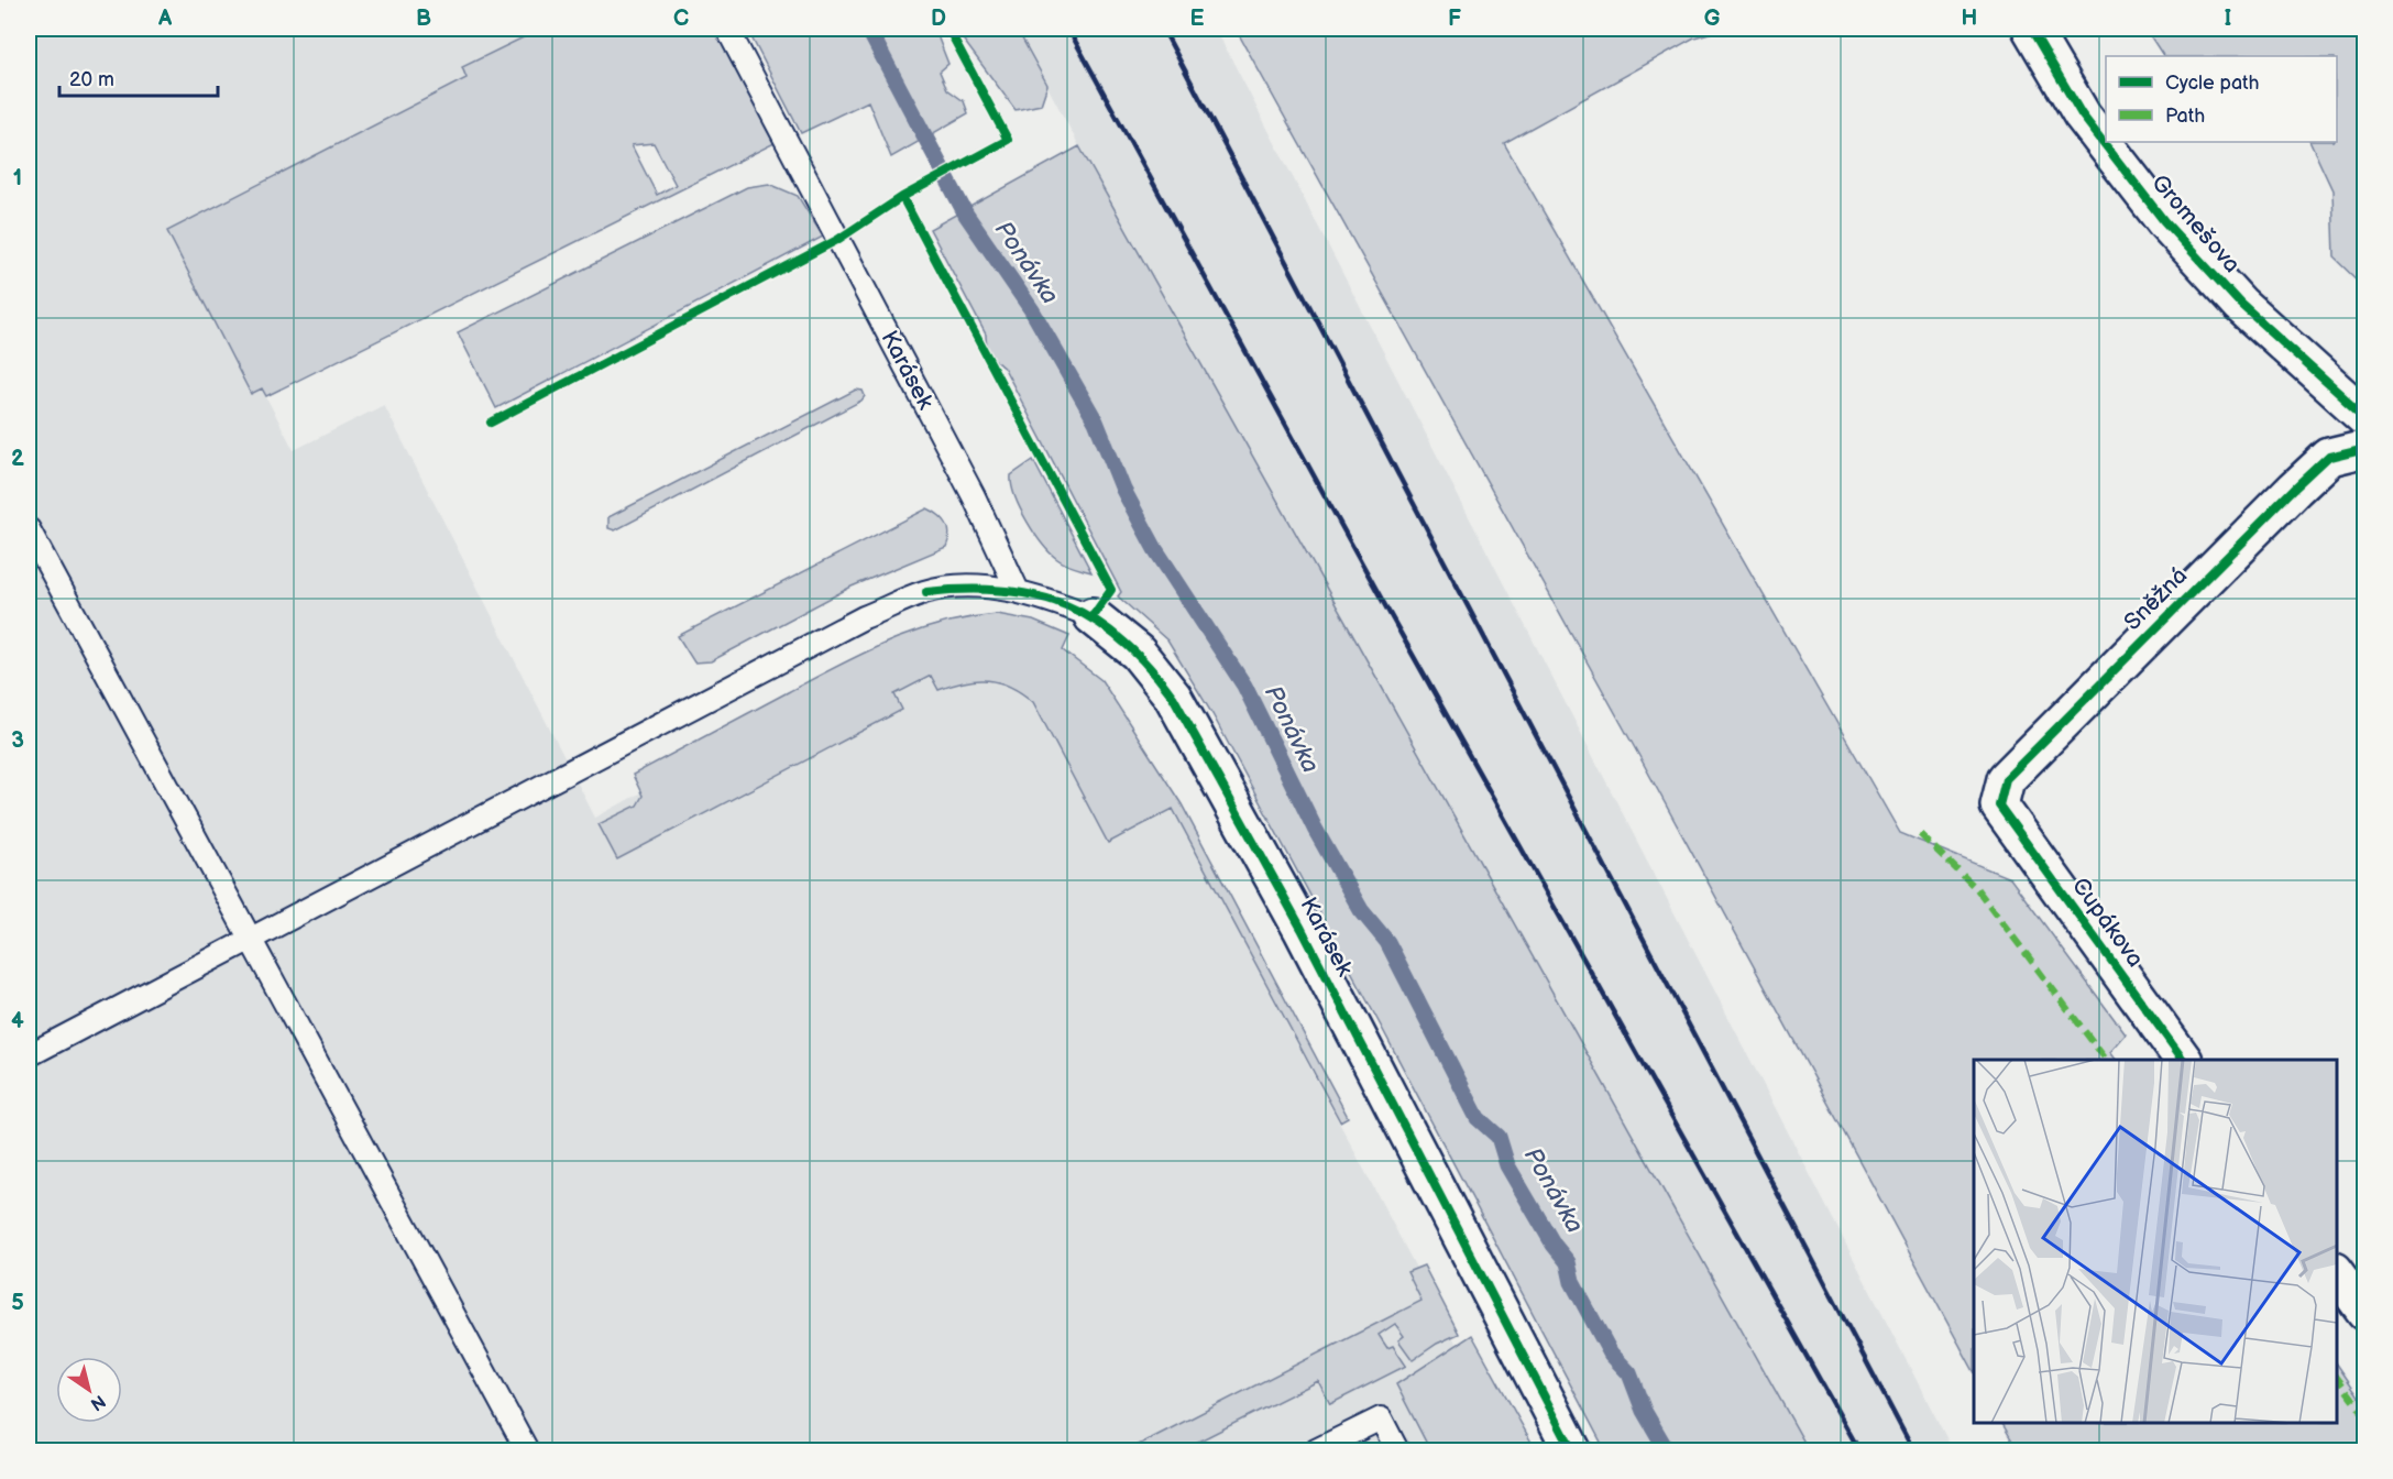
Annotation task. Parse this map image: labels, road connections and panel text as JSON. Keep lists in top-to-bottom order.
{
  "streets": {
    "street": [
      "Gromešova",
      "Karásek",
      "Sněžná",
      "Cupákova"
    ]
  },
  "crossings": [
    ["Sněžná", "Cupákova"]
  ],
  "water": ["Ponávka"],
  "legend": ["Cycle path", "Path"],
  "scale_bar": "20 m",
  "north": "bottom right",
  "grid": {
    "columns": [
      "A",
      "B",
      "C",
      "D",
      "E",
      "F",
      "G",
      "H",
      "I"
    ],
    "rows": [
      "1",
      "2",
      "3",
      "4",
      "5"
    ]
  }
}
